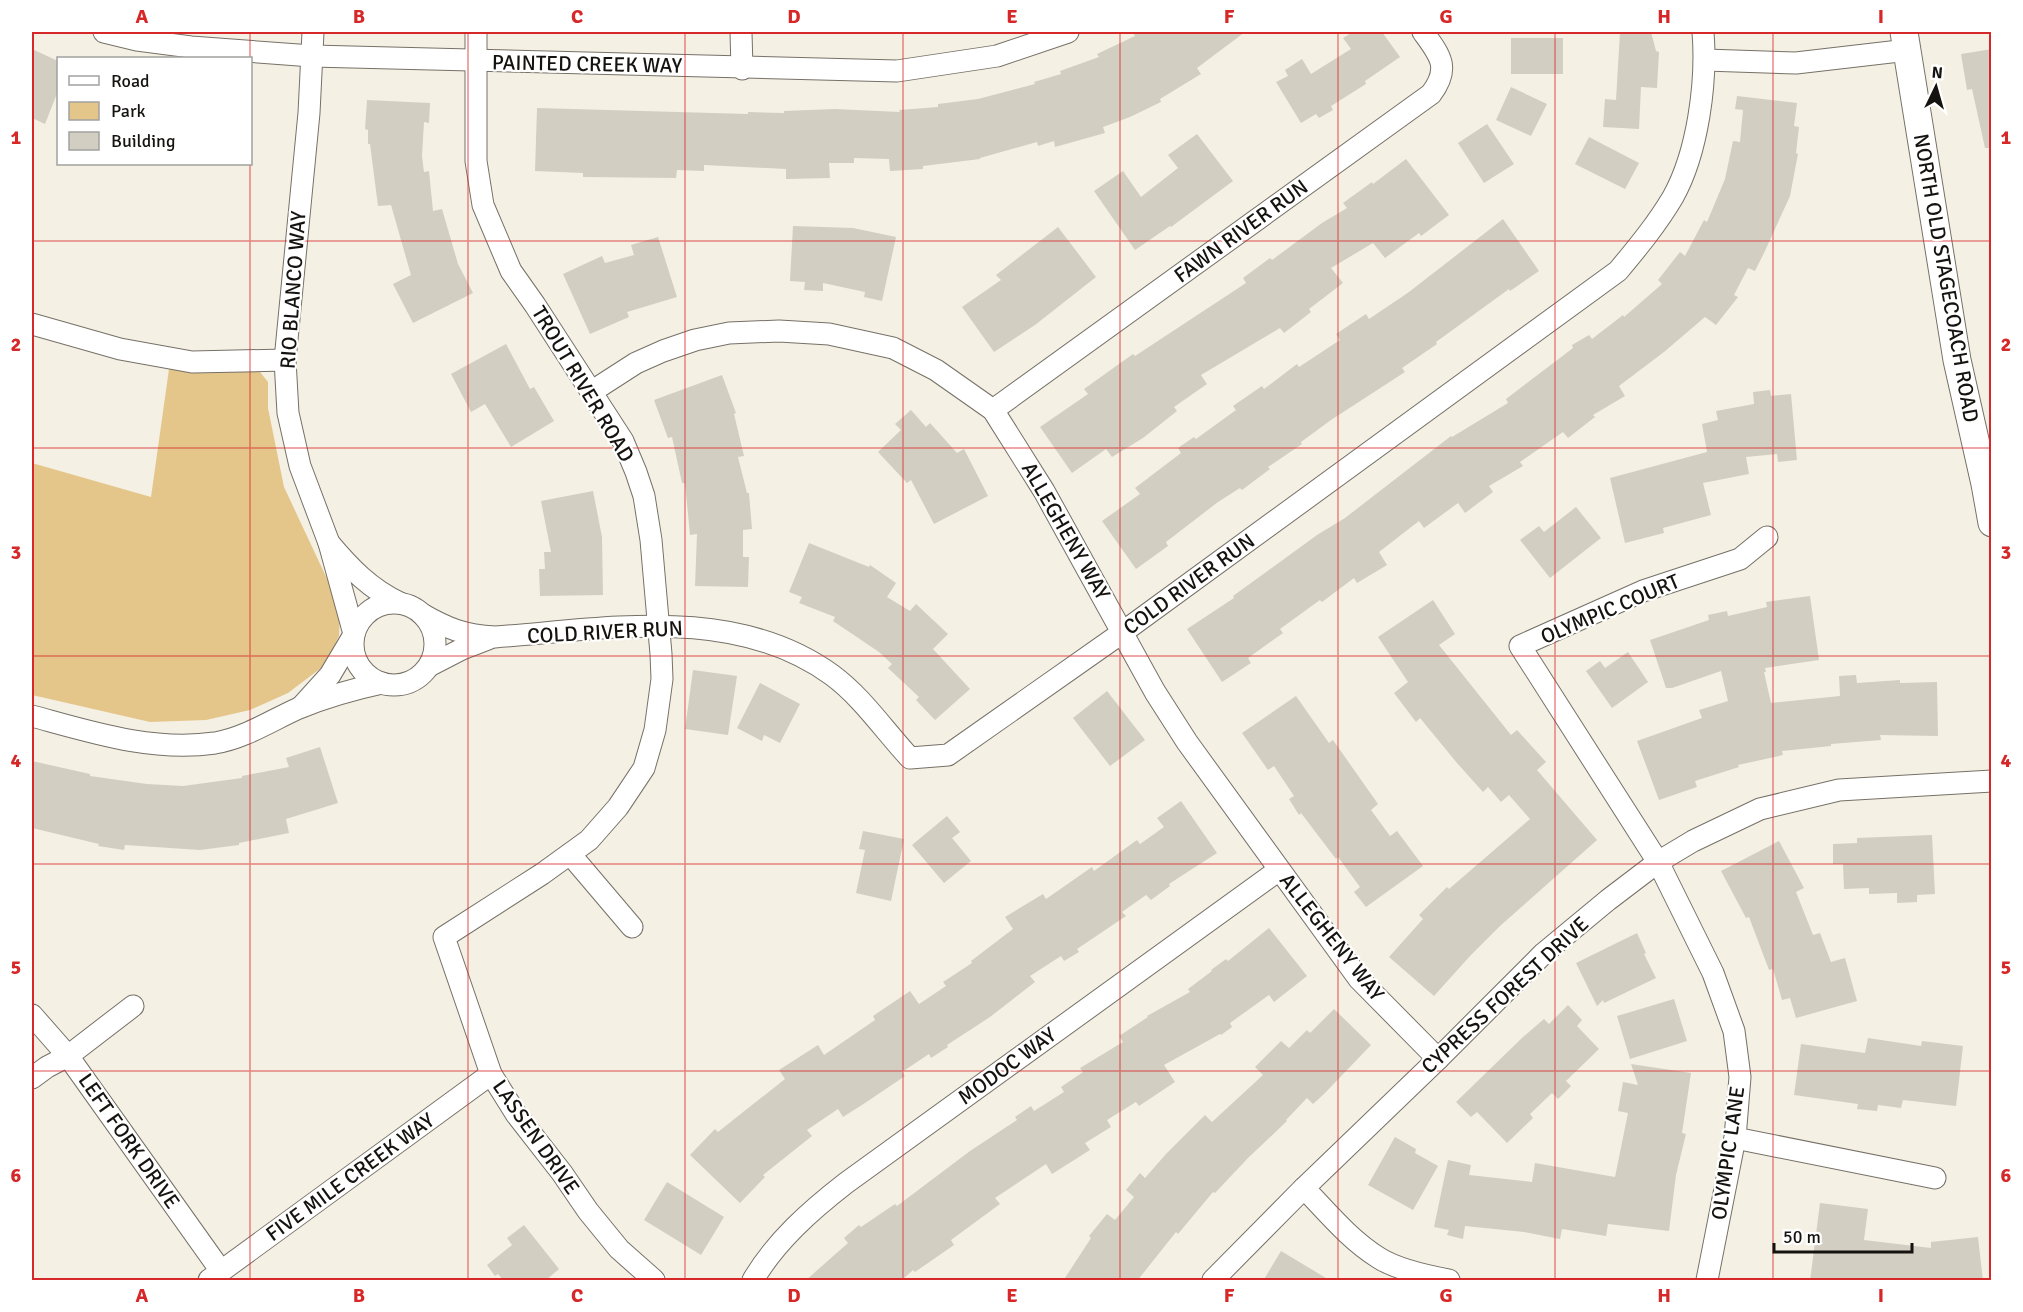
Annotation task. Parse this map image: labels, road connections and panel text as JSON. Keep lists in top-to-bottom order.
{
  "streets": {
    "street": [
      "PAINTED CREEK WAY",
      "FAWN RIVER RUN",
      "NORTH OLD STAGECOACH ROAD",
      "RIO BLANCO WAY",
      "TROUT RIVER ROAD",
      "ALLEGHENY WAY",
      "COLD RIVER RUN",
      "OLYMPIC COURT",
      "CYPRESS FOREST DRIVE",
      "MODOC WAY",
      "LASSEN DRIVE",
      "LEFT FORK DRIVE",
      "OLYMPIC LANE",
      "FIVE MILE CREEK WAY"
    ]
  },
  "crossings": [
    ["PAINTED CREEK WAY", "RIO BLANCO WAY"],
    ["PAINTED CREEK WAY", "TROUT RIVER ROAD"],
    ["FAWN RIVER RUN", "ALLEGHENY WAY"],
    ["RIO BLANCO WAY", "COLD RIVER RUN"],
    ["TROUT RIVER ROAD", "ALLEGHENY WAY"],
    ["TROUT RIVER ROAD", "COLD RIVER RUN"],
    ["TROUT RIVER ROAD", "LASSEN DRIVE"],
    ["ALLEGHENY WAY", "COLD RIVER RUN"],
    ["ALLEGHENY WAY", "CYPRESS FOREST DRIVE"],
    ["ALLEGHENY WAY", "MODOC WAY"],
    ["OLYMPIC COURT", "CYPRESS FOREST DRIVE"],
    ["OLYMPIC COURT", "OLYMPIC LANE"],
    ["CYPRESS FOREST DRIVE", "OLYMPIC LANE"],
    ["LASSEN DRIVE", "FIVE MILE CREEK WAY"],
    ["LEFT FORK DRIVE", "FIVE MILE CREEK WAY"]
  ],
  "legend": ["Road", "Park", "Building"],
  "scale_bar": "50 m",
  "north": "top",
  "grid": {
    "columns": [
      "A",
      "B",
      "C",
      "D",
      "E",
      "F",
      "G",
      "H",
      "I"
    ],
    "rows": [
      "1",
      "2",
      "3",
      "4",
      "5",
      "6"
    ]
  }
}
